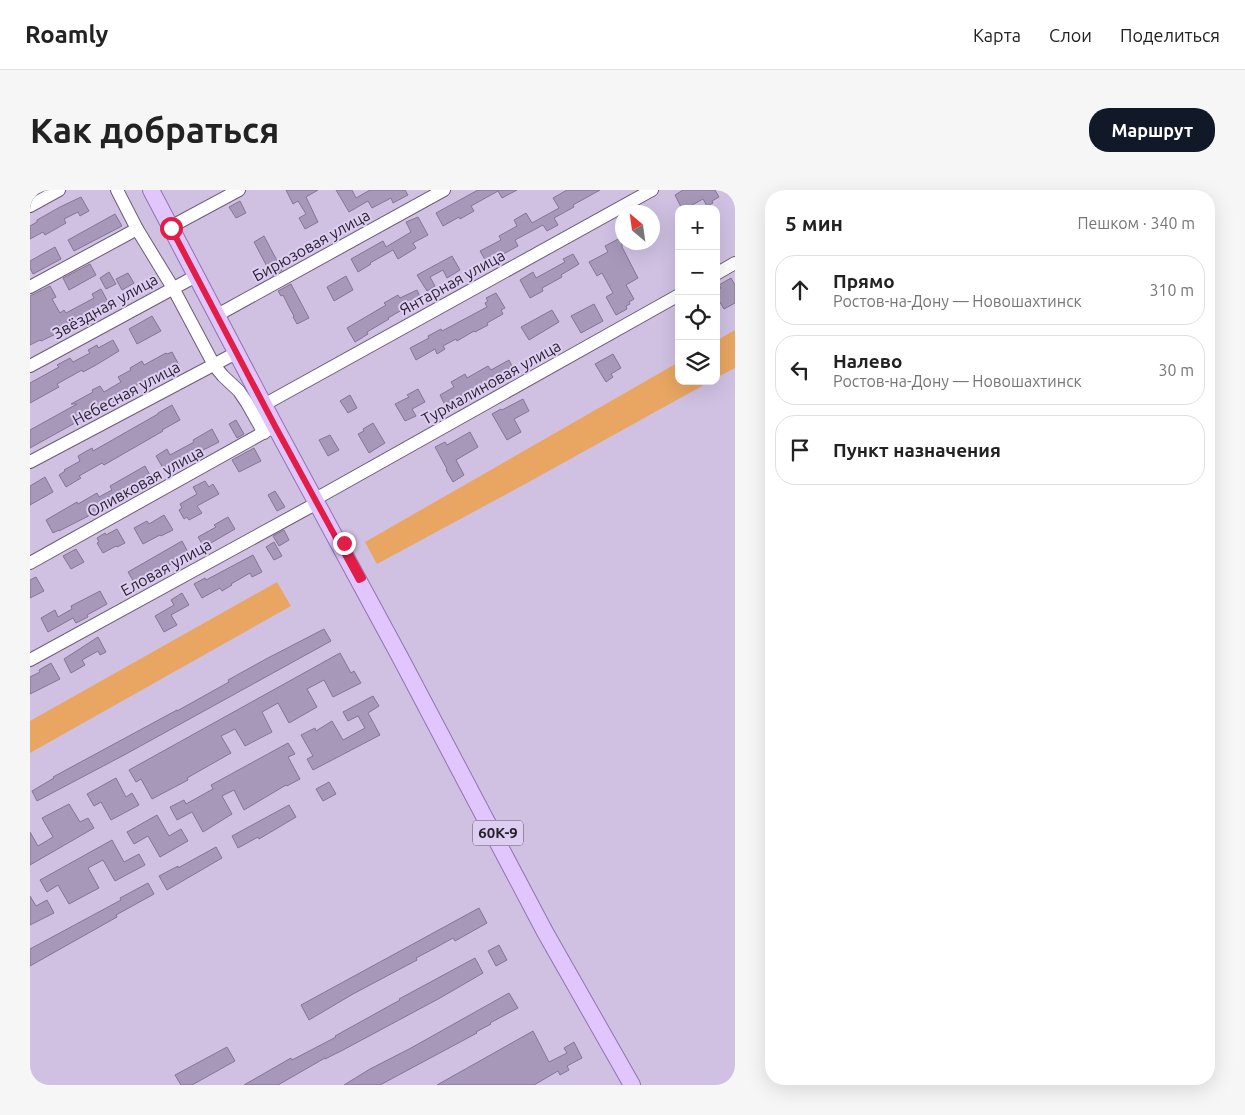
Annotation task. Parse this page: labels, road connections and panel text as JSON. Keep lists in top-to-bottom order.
{
  "streets": {
    "main road": ["60К-9"],
    "street": [
      "Бирюзовая улица",
      "Янтарная улица",
      "Звёздная улица",
      "Турмалиновая улица",
      "Небесная улица",
      "Оливковая улица",
      "Еловая улица"
    ]
  },
  "crossings": [
    ["Бирюзовая улица", "60К-9"],
    ["Янтарная улица", "60К-9"],
    ["Звёздная улица", "60К-9"],
    ["Турмалиновая улица", "Еловая улица"],
    ["Турмалиновая улица", "60К-9"],
    ["Небесная улица", "60К-9"],
    ["Оливковая улица", "60К-9"],
    ["Еловая улица", "60К-9"]
  ],
  "north": "top left",
  "page": {
    "header": "Roamly",
    "nav": ["Карта", "Слои", "Поделиться"],
    "buttons": "Маршрут",
    "title": "Как добраться",
    "heading": ["5 мин", "Пешком · 340 m"],
    "map_buttons": ["+", "−"],
    "list": [
      ["Прямо", "Ростов-на-Дону — Новошахтинск", "310 m"],
      ["Налево", "Ростов-на-Дону — Новошахтинск", "30 m"],
      "Пункт назначения"
    ]
  }
}
